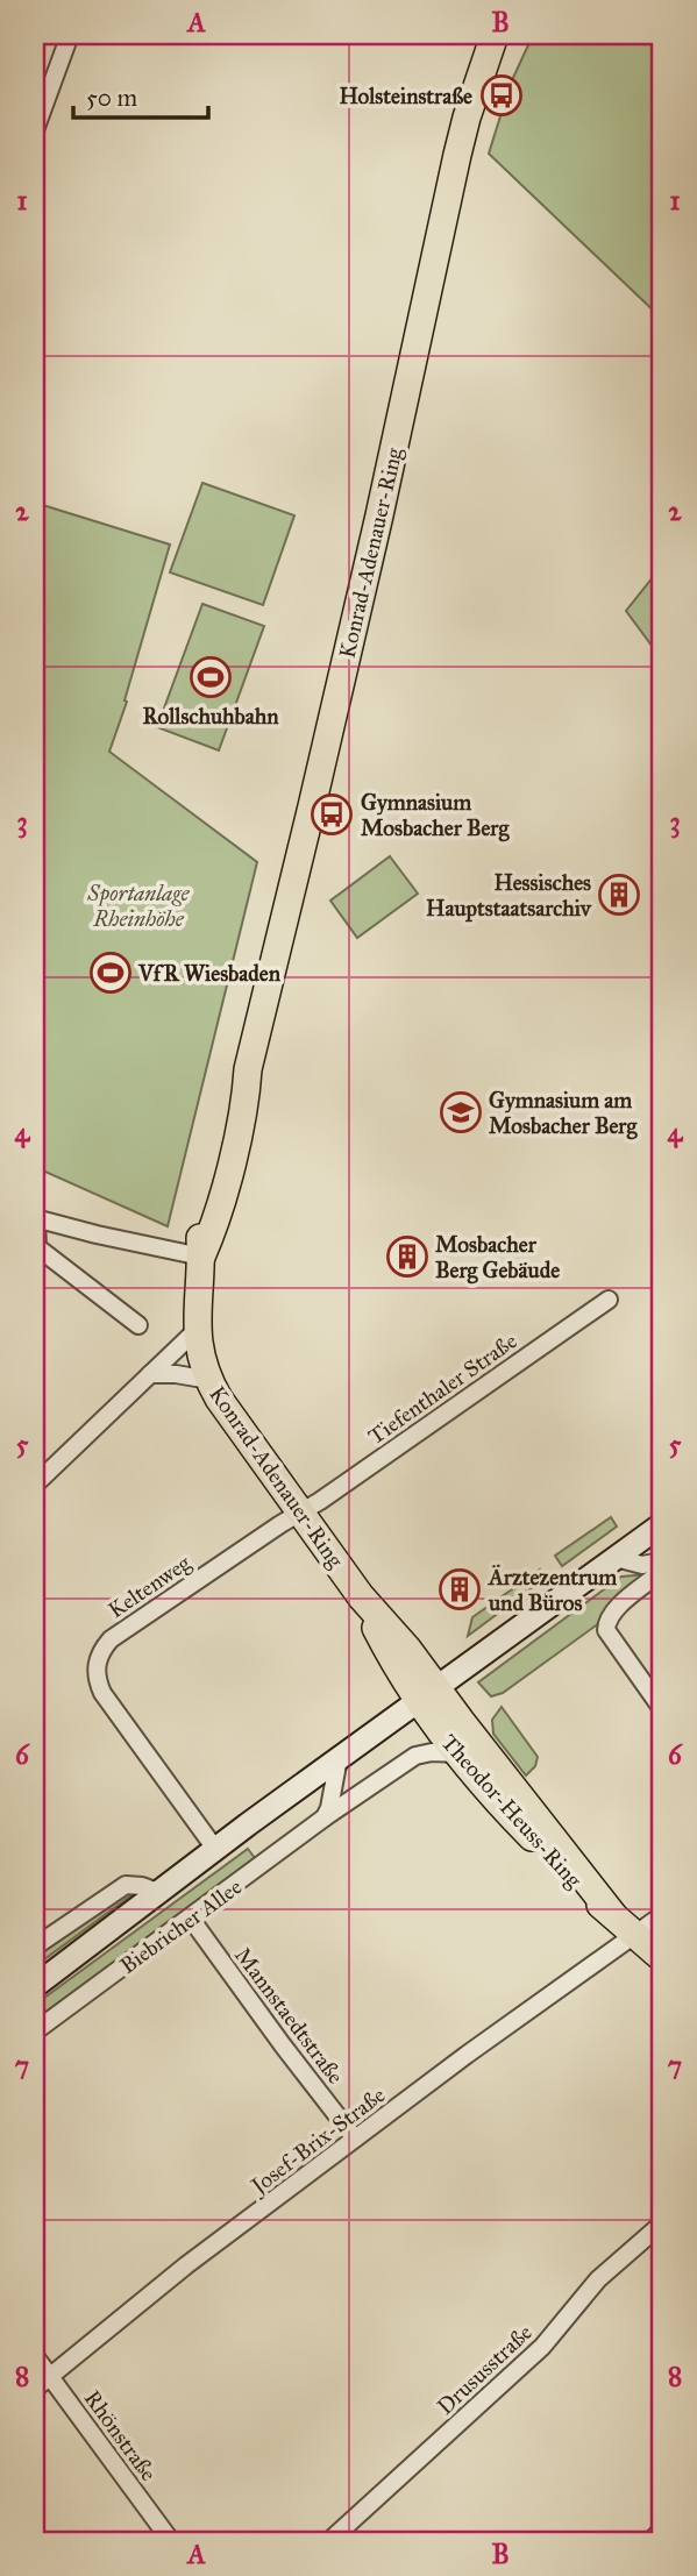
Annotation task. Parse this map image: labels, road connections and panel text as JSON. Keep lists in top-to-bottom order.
{
  "streets": {
    "main road": ["Konrad-Adenauer-Ring", "Theodor-Heuss-Ring", "Biebricher Allee"],
    "street": [
      "Tiefenthaler Straße",
      "Keltenweg",
      "Mannstaedtstraße",
      "Josef-Brix-Straße",
      "Drususstraße",
      "Rhönstraße"
    ]
  },
  "crossings": [
    ["Konrad-Adenauer-Ring", "Tiefenthaler Straße"],
    ["Konrad-Adenauer-Ring", "Keltenweg"],
    ["Konrad-Adenauer-Ring", "Theodor-Heuss-Ring"],
    ["Konrad-Adenauer-Ring", "Biebricher Allee"],
    ["Tiefenthaler Straße", "Keltenweg"],
    ["Keltenweg", "Biebricher Allee"],
    ["Theodor-Heuss-Ring", "Biebricher Allee"],
    ["Theodor-Heuss-Ring", "Josef-Brix-Straße"],
    ["Biebricher Allee", "Mannstaedtstraße"],
    ["Mannstaedtstraße", "Josef-Brix-Straße"],
    ["Josef-Brix-Straße", "Rhönstraße"]
  ],
  "parks": ["Sportanlage Rheinhöhe"],
  "places": {
    "bus stop": ["Holsteinstraße", "Gymnasium Mosbacher Berg"],
    "sports": ["Rollschuhbahn", "VfR Wiesbaden"],
    "building": ["Hessisches Hauptstaatsarchiv", "Mosbacher Berg Gebäude", "Ärztezentrum und Büros"],
    "school or university": ["Gymnasium am Mosbacher Berg"]
  },
  "scale_bar": "50 m",
  "grid": {
    "columns": ["A", "B"],
    "rows": [
      "1",
      "2",
      "3",
      "4",
      "5",
      "6",
      "7",
      "8"
    ]
  }
}
